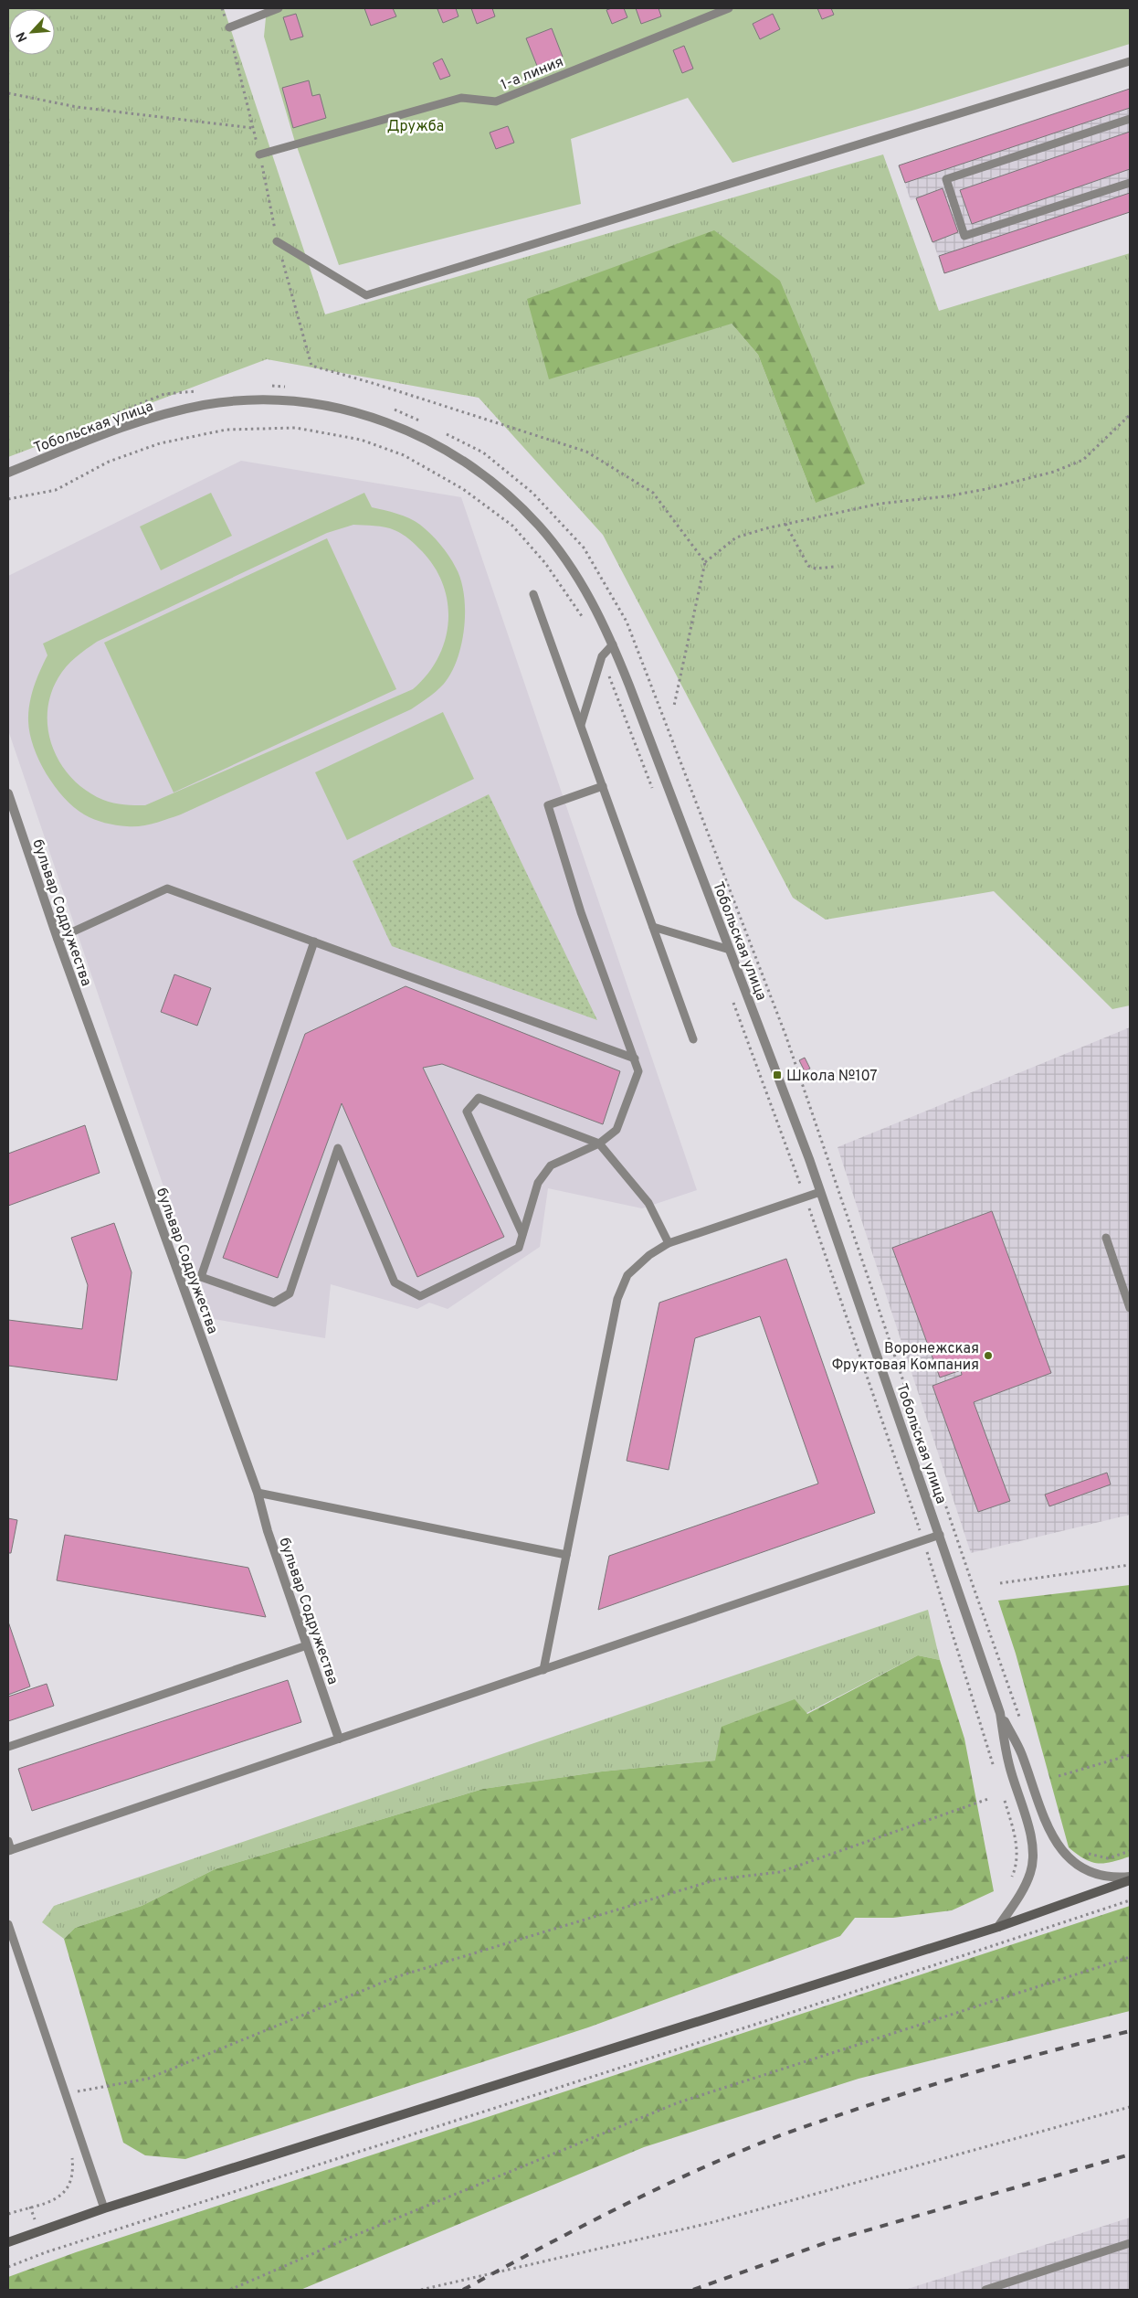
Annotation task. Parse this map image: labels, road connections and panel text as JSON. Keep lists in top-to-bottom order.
{
  "streets": {
    "street": ["Тобольская улица", "бульвар Содружества"],
    "lane": ["1-а линия"]
  },
  "parks": ["Дружба"],
  "places": {
    "transit": ["Школа №107"],
    "other": ["Воронежская Фруктовая Компания"]
  },
  "north": "bottom left"
}
